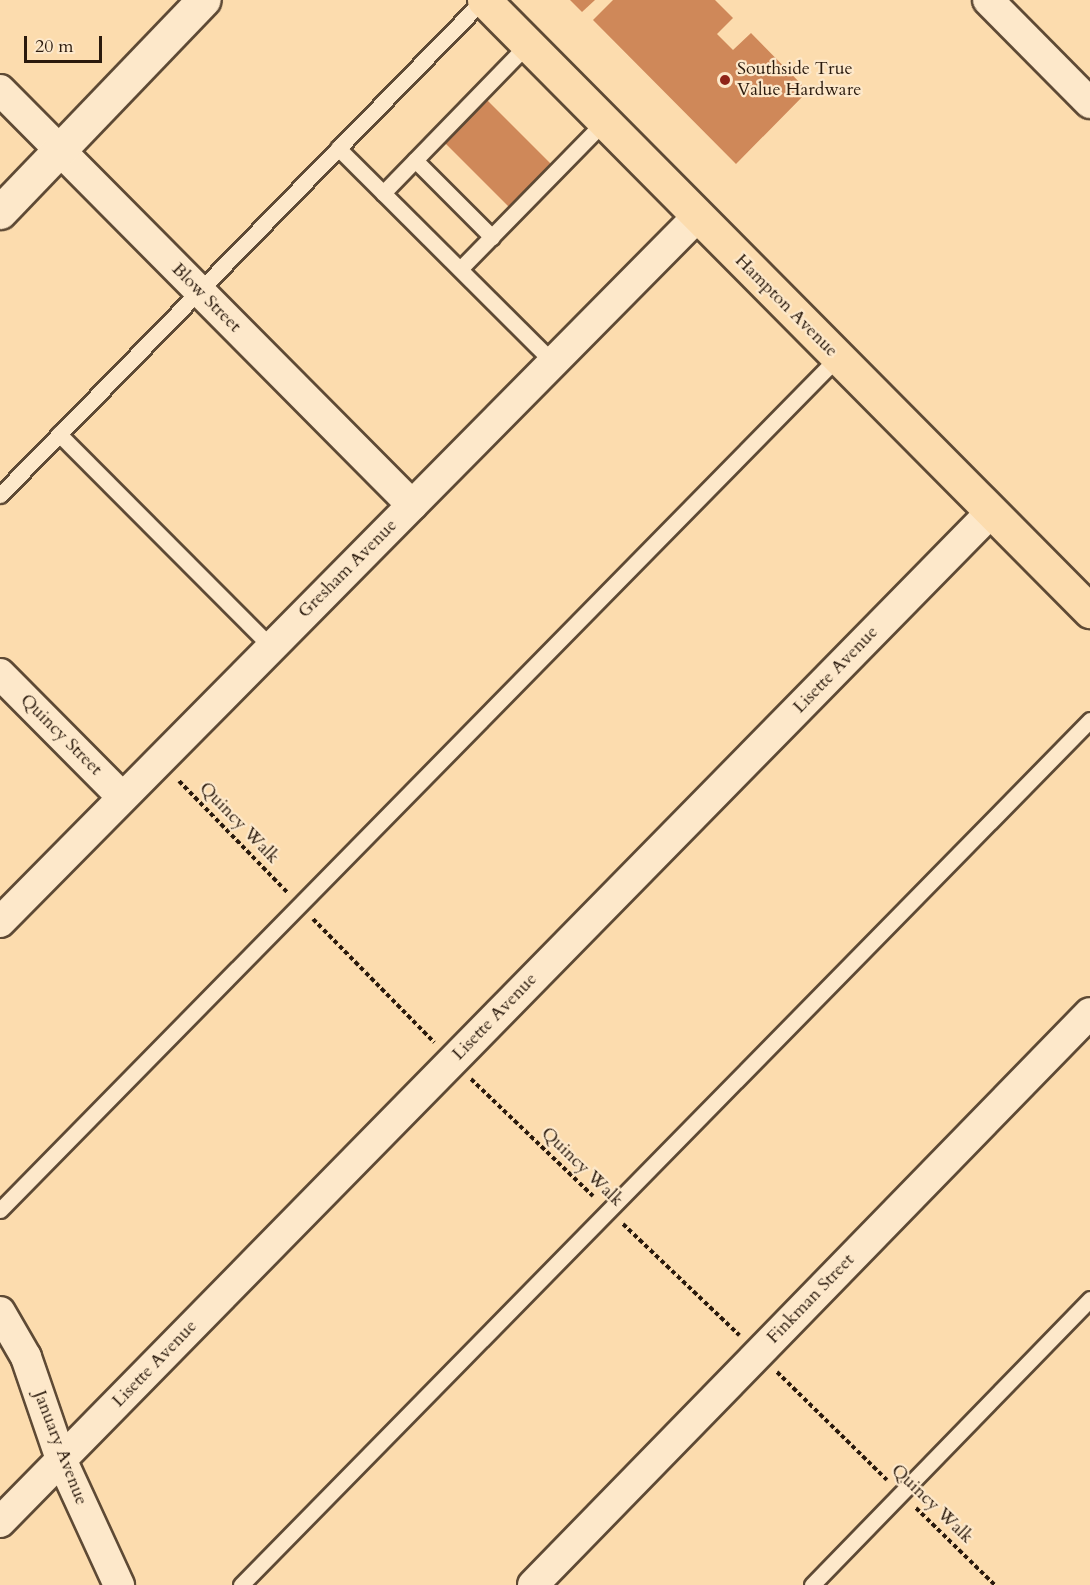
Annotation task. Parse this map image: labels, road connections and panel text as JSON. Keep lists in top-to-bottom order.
{
  "streets": {
    "main road": ["Hampton Avenue"],
    "street": [
      "Blow Street",
      "Gresham Avenue",
      "Lisette Avenue",
      "Quincy Street",
      "Finkman Street",
      "January Avenue"
    ],
    "path": ["Quincy Walk"]
  },
  "crossings": [
    ["Blow Street", "Gresham Avenue"],
    ["Hampton Avenue", "Gresham Avenue"],
    ["Hampton Avenue", "Lisette Avenue"],
    ["Gresham Avenue", "Quincy Street"],
    ["Gresham Avenue", "Quincy Walk"],
    ["Lisette Avenue", "Quincy Walk"],
    ["Lisette Avenue", "January Avenue"],
    ["Quincy Walk", "Finkman Street"]
  ],
  "places": ["Southside True Value Hardware"],
  "scale_bar": "20 m"
}
